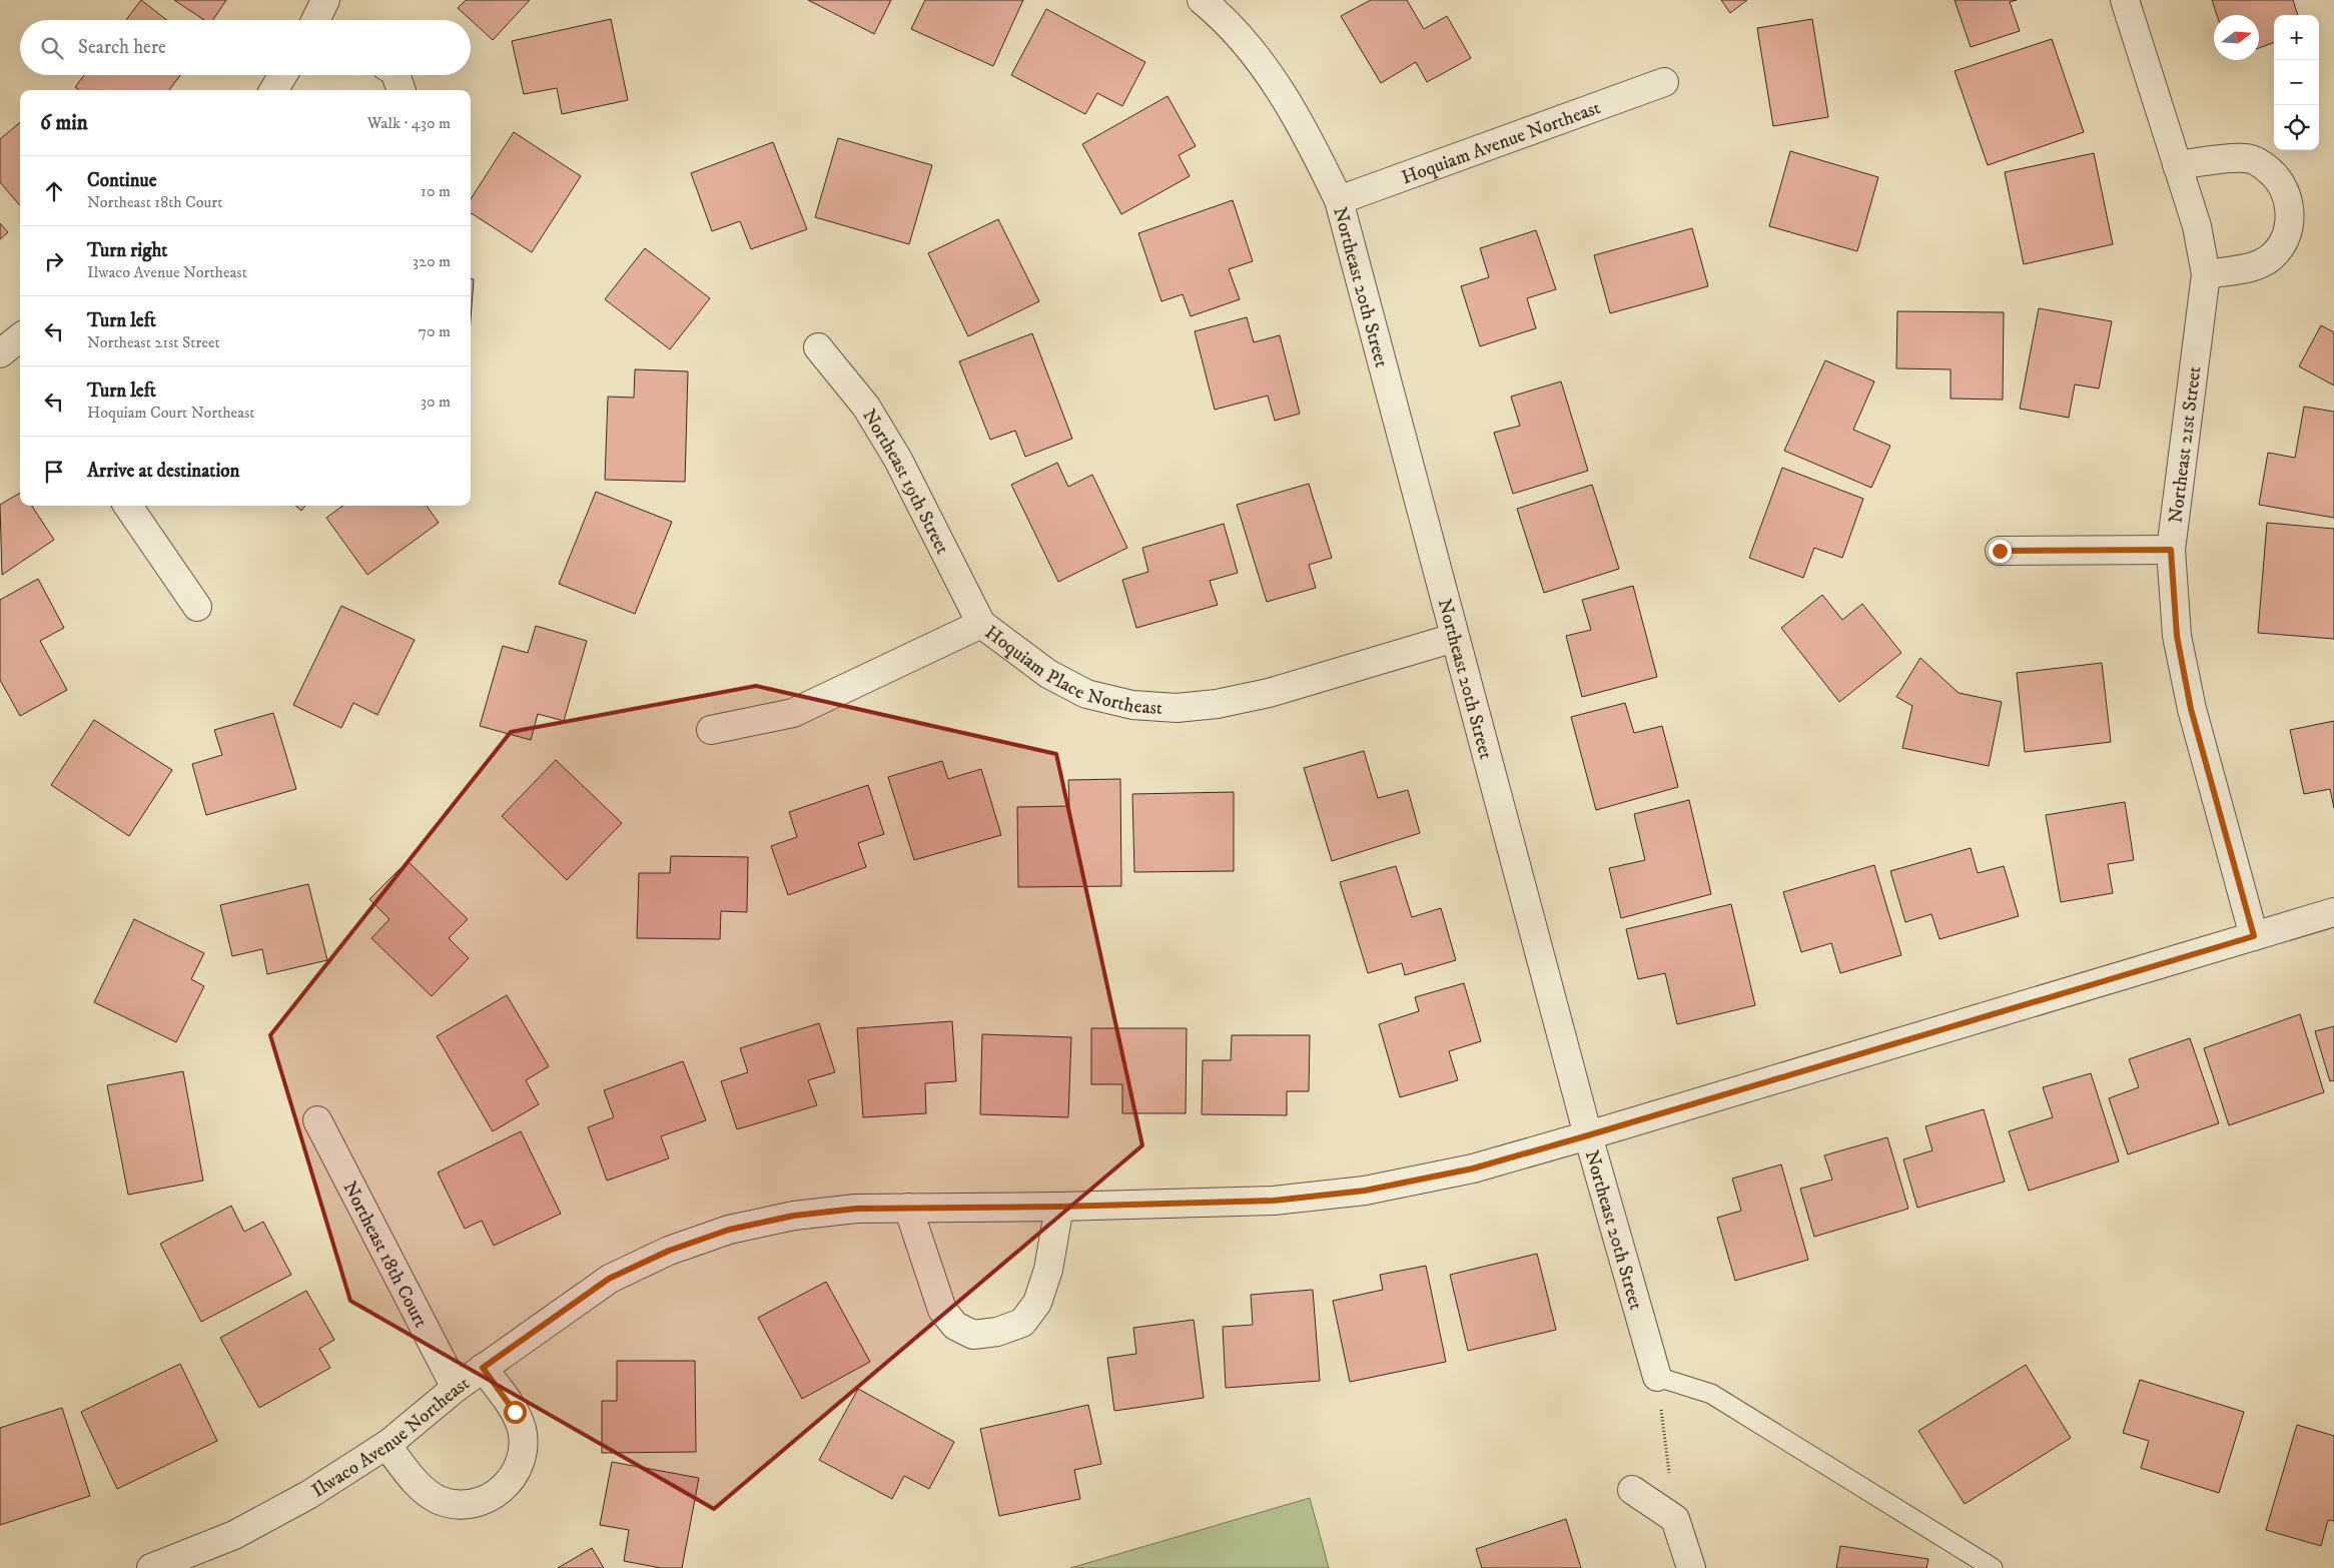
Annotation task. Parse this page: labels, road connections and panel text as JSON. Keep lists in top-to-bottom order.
{
  "streets": {
    "street": [
      "Hoquiam Avenue Northeast",
      "Northeast 20th Street",
      "Northeast 21st Street",
      "Northeast 19th Street",
      "Hoquiam Place Northeast",
      "Northeast 18th Court",
      "Ilwaco Avenue Northeast"
    ]
  },
  "crossings": [
    ["Hoquiam Avenue Northeast", "Northeast 20th Street"],
    ["Northeast 20th Street", "Hoquiam Place Northeast"],
    ["Northeast 20th Street", "Ilwaco Avenue Northeast"],
    ["Northeast 21st Street", "Ilwaco Avenue Northeast"],
    ["Northeast 19th Street", "Hoquiam Place Northeast"],
    ["Northeast 18th Court", "Ilwaco Avenue Northeast"]
  ],
  "north": "right",
  "page": {
    "map_buttons": ["+", "−"],
    "search": "Search here",
    "heading": ["6 min", "Walk · 430 m"],
    "list": [
      ["Continue", "Northeast 18th Court", "10 m"],
      ["Turn right", "Ilwaco Avenue Northeast", "320 m"],
      ["Turn left", "Northeast 21st Street", "70 m"],
      ["Turn left", "Hoquiam Court Northeast", "30 m"],
      "Arrive at destination"
    ]
  }
}
